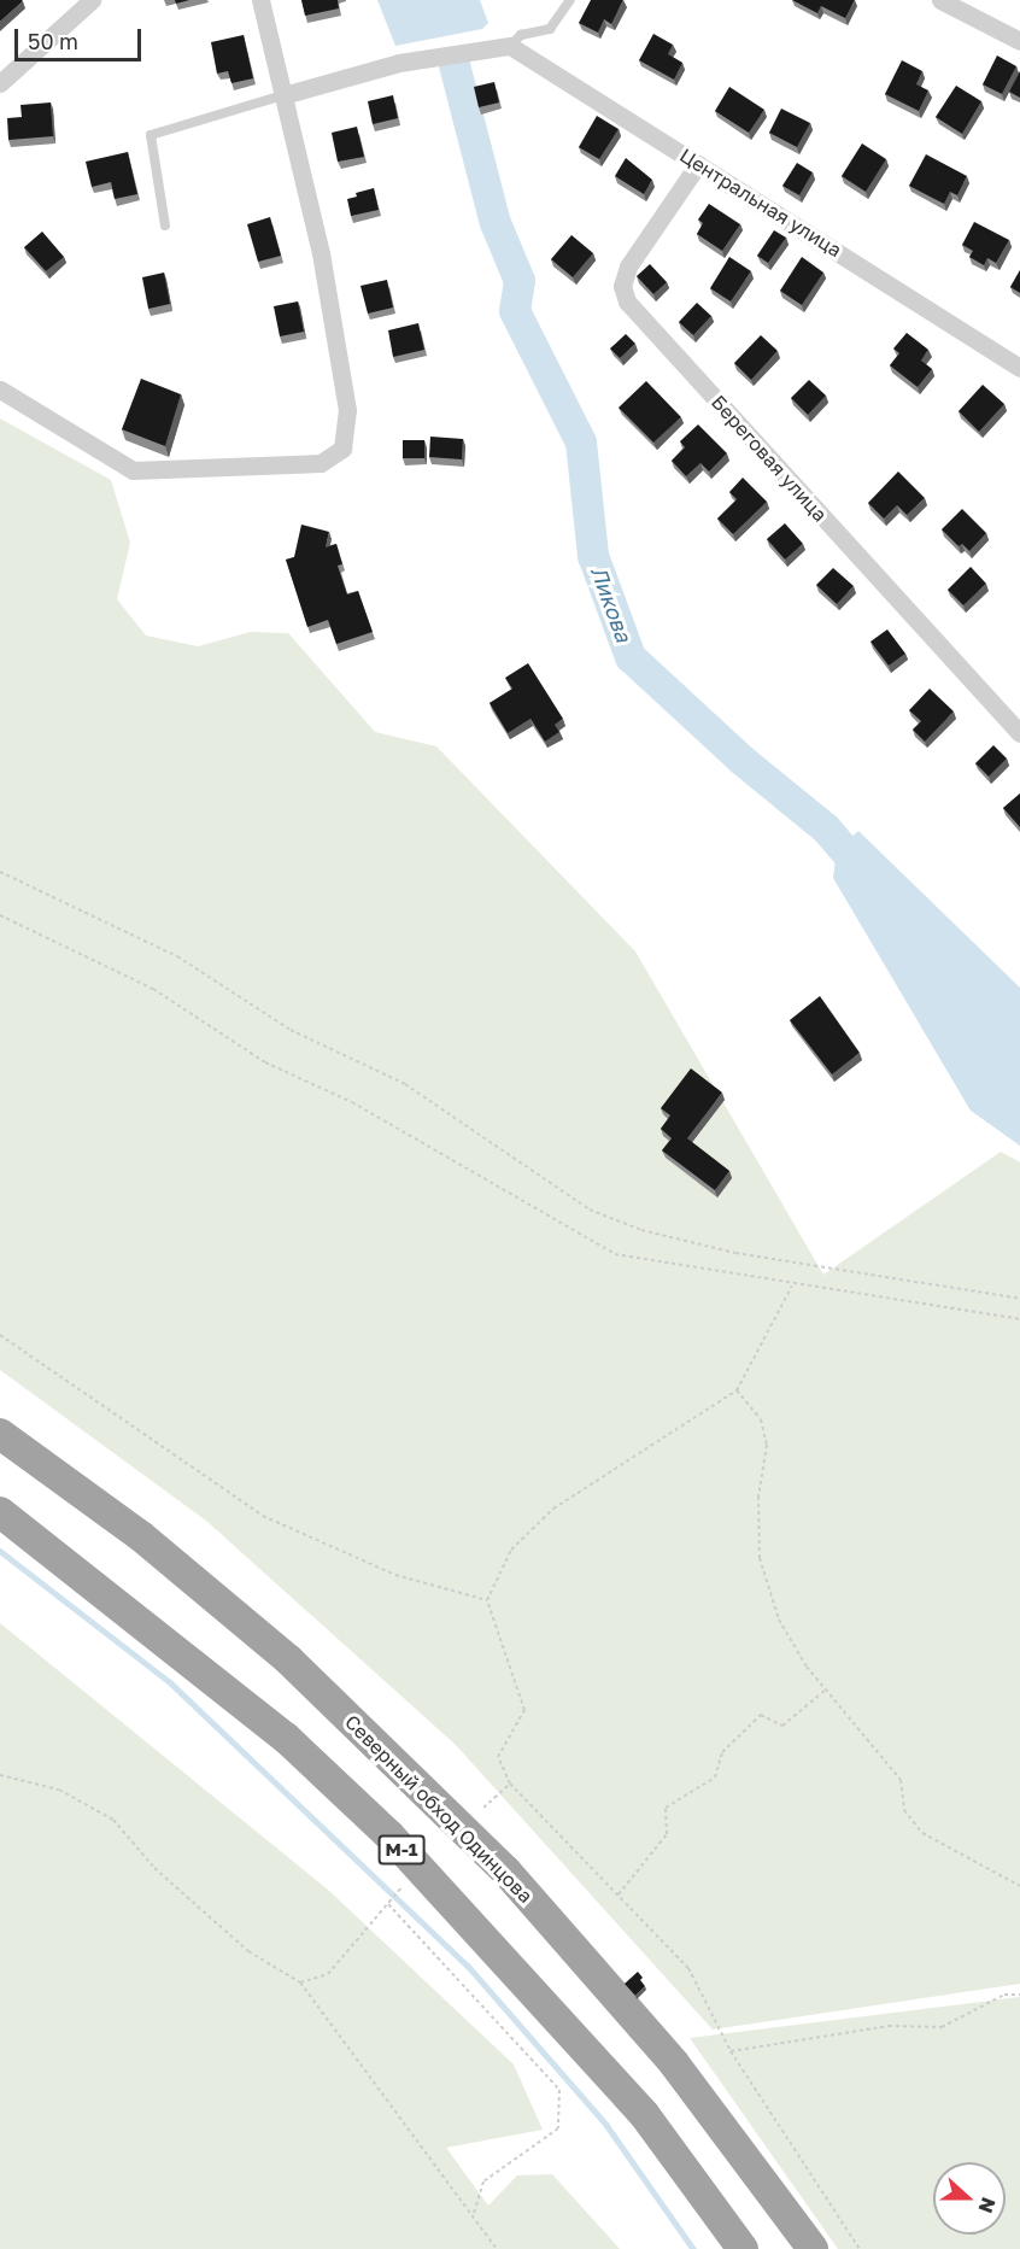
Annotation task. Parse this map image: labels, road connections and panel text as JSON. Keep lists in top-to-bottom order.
{
  "streets": {
    "highway": ["Северный обход Одинцова", "М-1"],
    "street": ["Центральная улица", "Береговая улица"]
  },
  "crossings": [
    ["Центральная улица", "Береговая улица"]
  ],
  "water": ["Ликова"],
  "scale_bar": "50 m",
  "north": "right"
}
